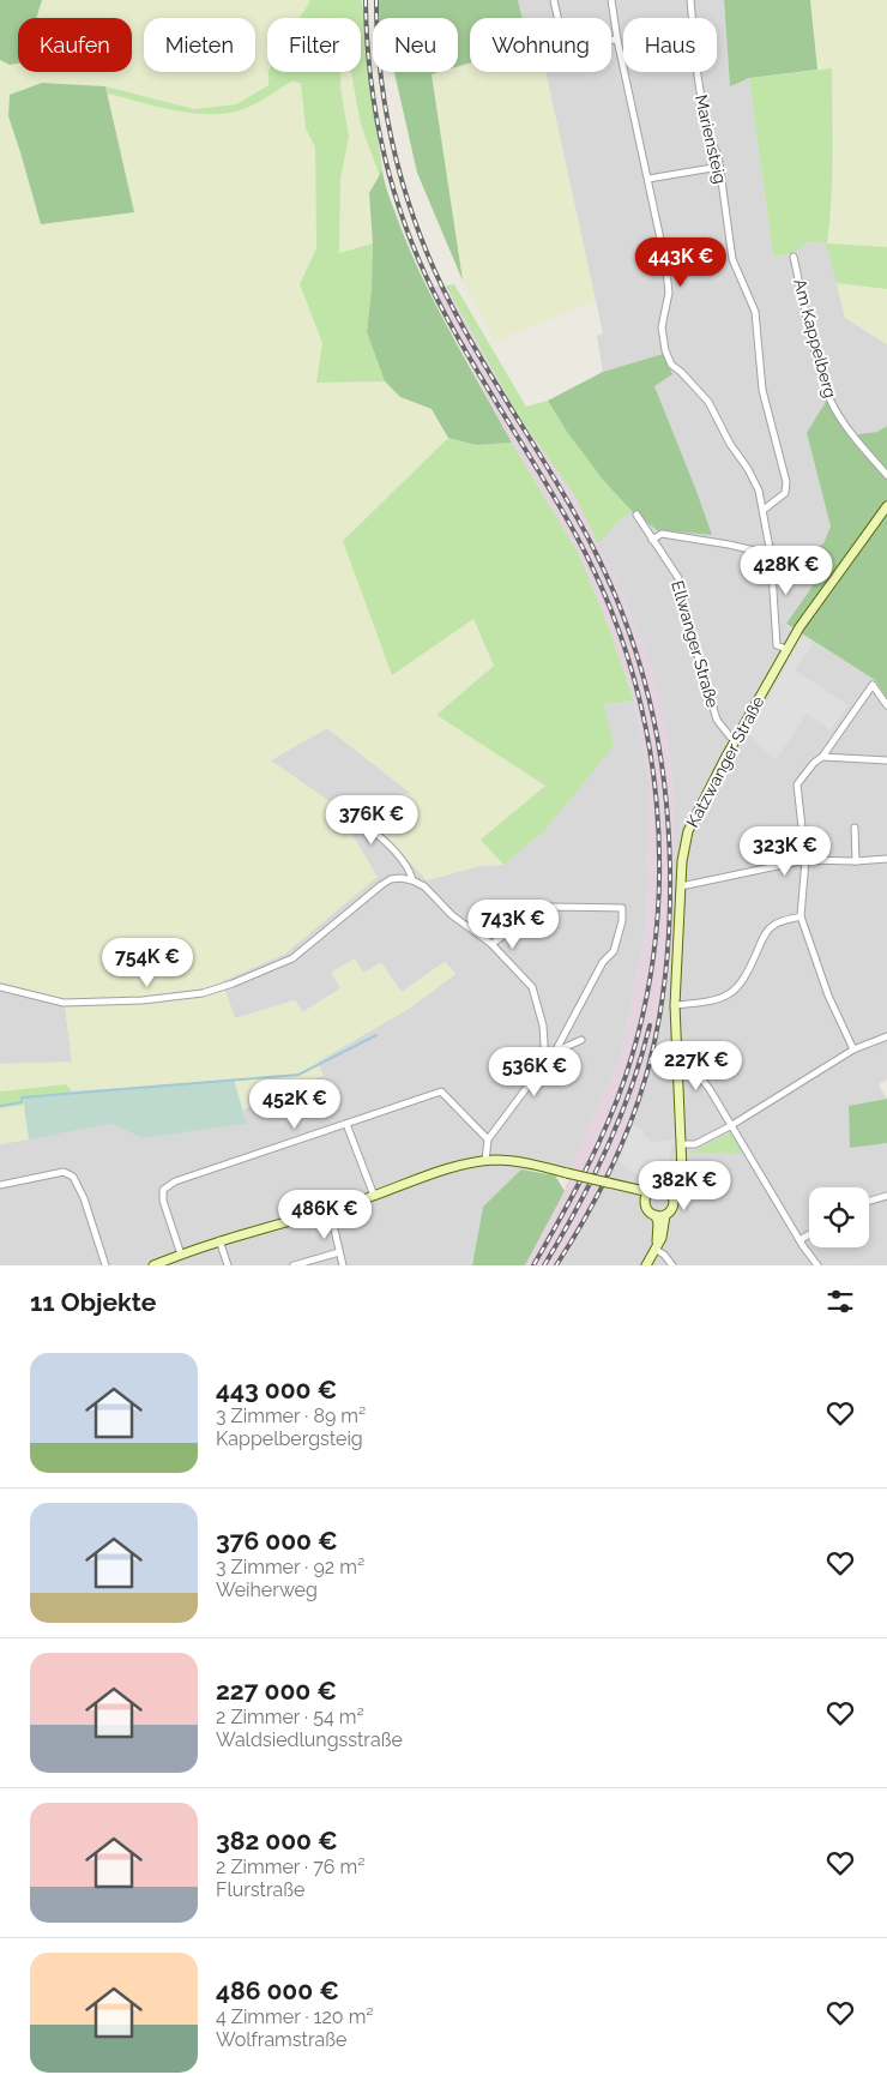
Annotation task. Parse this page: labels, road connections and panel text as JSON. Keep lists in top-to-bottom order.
{
  "streets": {
    "main road": ["Katzwanger Straße"],
    "street": ["Mariensteig", "Am Kappelberg", "Ellwanger Straße"]
  },
  "crossings": [
    ["Ellwanger Straße", "Katzwanger Straße"]
  ],
  "page": {
    "chip": [
      "Kaufen",
      "Mieten",
      "Filter",
      "Neu",
      "Wohnung",
      "Haus"
    ],
    "price": [
      "443K €",
      "428K €",
      "376K €",
      "323K €",
      "743K €",
      "754K €",
      "227K €",
      "536K €",
      "452K €",
      "382K €",
      "486K €"
    ],
    "heading": "11 Objekte",
    "list": [
      {
        "name": "443 000 €",
        "note": "3 Zimmer · 89 m² · Kappelbergsteig"
      },
      {
        "name": "376 000 €",
        "note": "3 Zimmer · 92 m² · Weiherweg"
      },
      {
        "name": "227 000 €",
        "note": "2 Zimmer · 54 m² · Waldsiedlungsstraße"
      },
      {
        "name": "382 000 €",
        "note": "2 Zimmer · 76 m² · Flurstraße"
      },
      {
        "name": "486 000 €",
        "note": "4 Zimmer · 120 m² · Wolframstraße"
      }
    ]
  }
}
